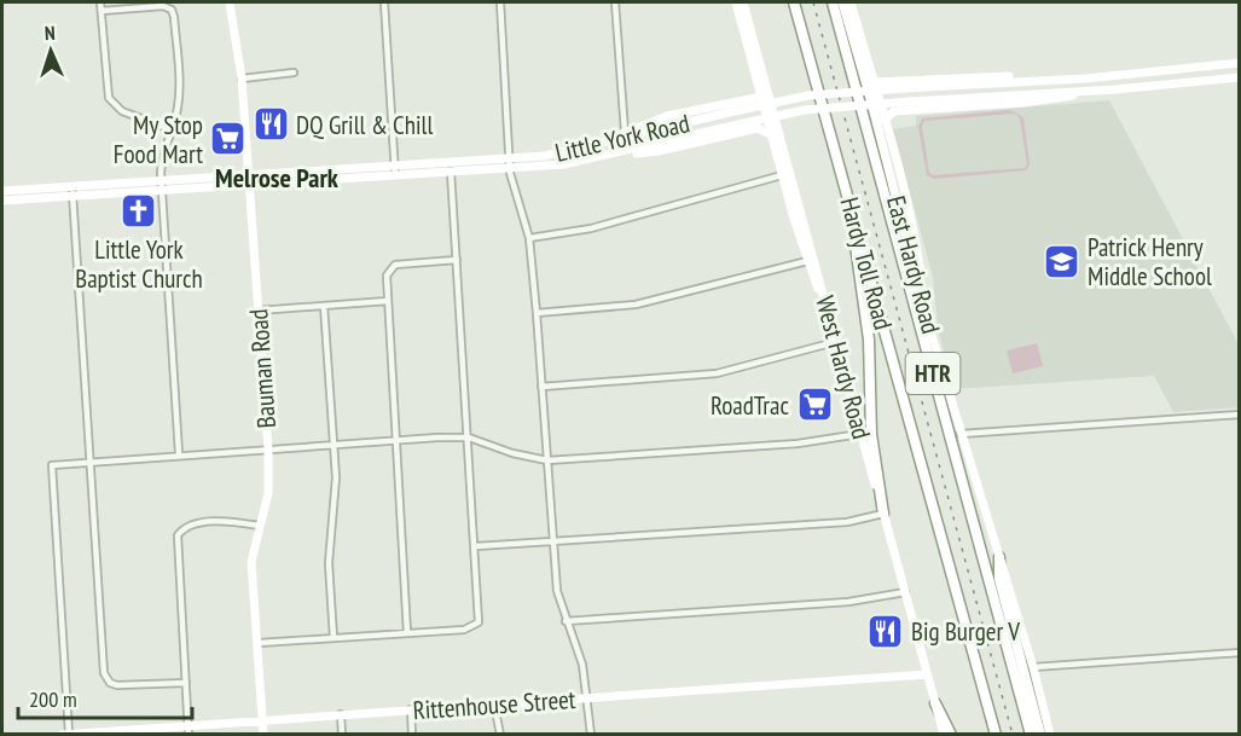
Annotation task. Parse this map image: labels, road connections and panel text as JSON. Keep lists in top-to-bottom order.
{
  "streets": {
    "highway": ["Hardy Toll Road", "HTR"],
    "main road": [
      "Little York Road",
      "East Hardy Road",
      "West Hardy Road",
      "Bauman Road",
      "Rittenhouse Street"
    ]
  },
  "crossings": [
    ["Little York Road", "East Hardy Road"],
    ["Little York Road", "West Hardy Road"],
    ["Little York Road", "Bauman Road"],
    ["West Hardy Road", "Rittenhouse Street"],
    ["Bauman Road", "Rittenhouse Street"]
  ],
  "districts": ["Melrose Park"],
  "places": {
    "restaurant": ["DQ Grill & Chill", "Big Burger V"],
    "supermarket": ["My Stop Food Mart", "RoadTrac"],
    "church": ["Little York Baptist Church"],
    "school or university": ["Patrick Henry Middle School"]
  },
  "scale_bar": "200 m",
  "north": "top"
}
